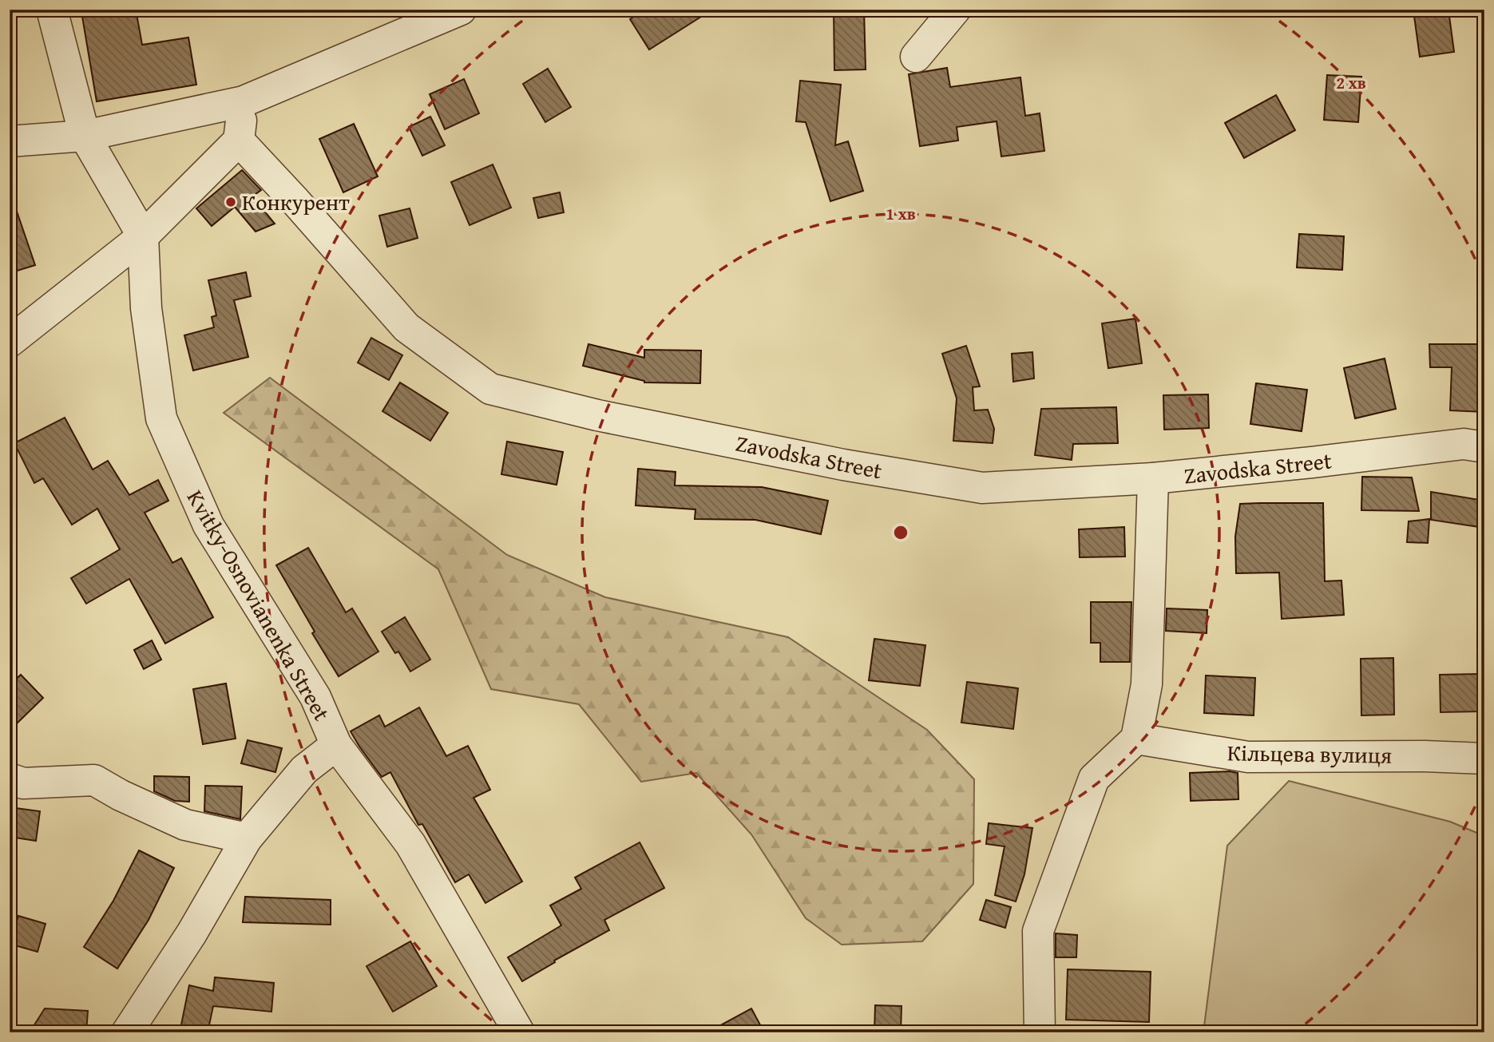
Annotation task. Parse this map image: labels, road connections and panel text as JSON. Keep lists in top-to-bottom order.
{
  "streets": {
    "street": ["Zavodska Street", "Kvitky-Osnovianenka Street", "Кільцева вулиця"]
  },
  "places": ["Конкурент"],
  "rings": ["2 хв", "1 хв"]
}
